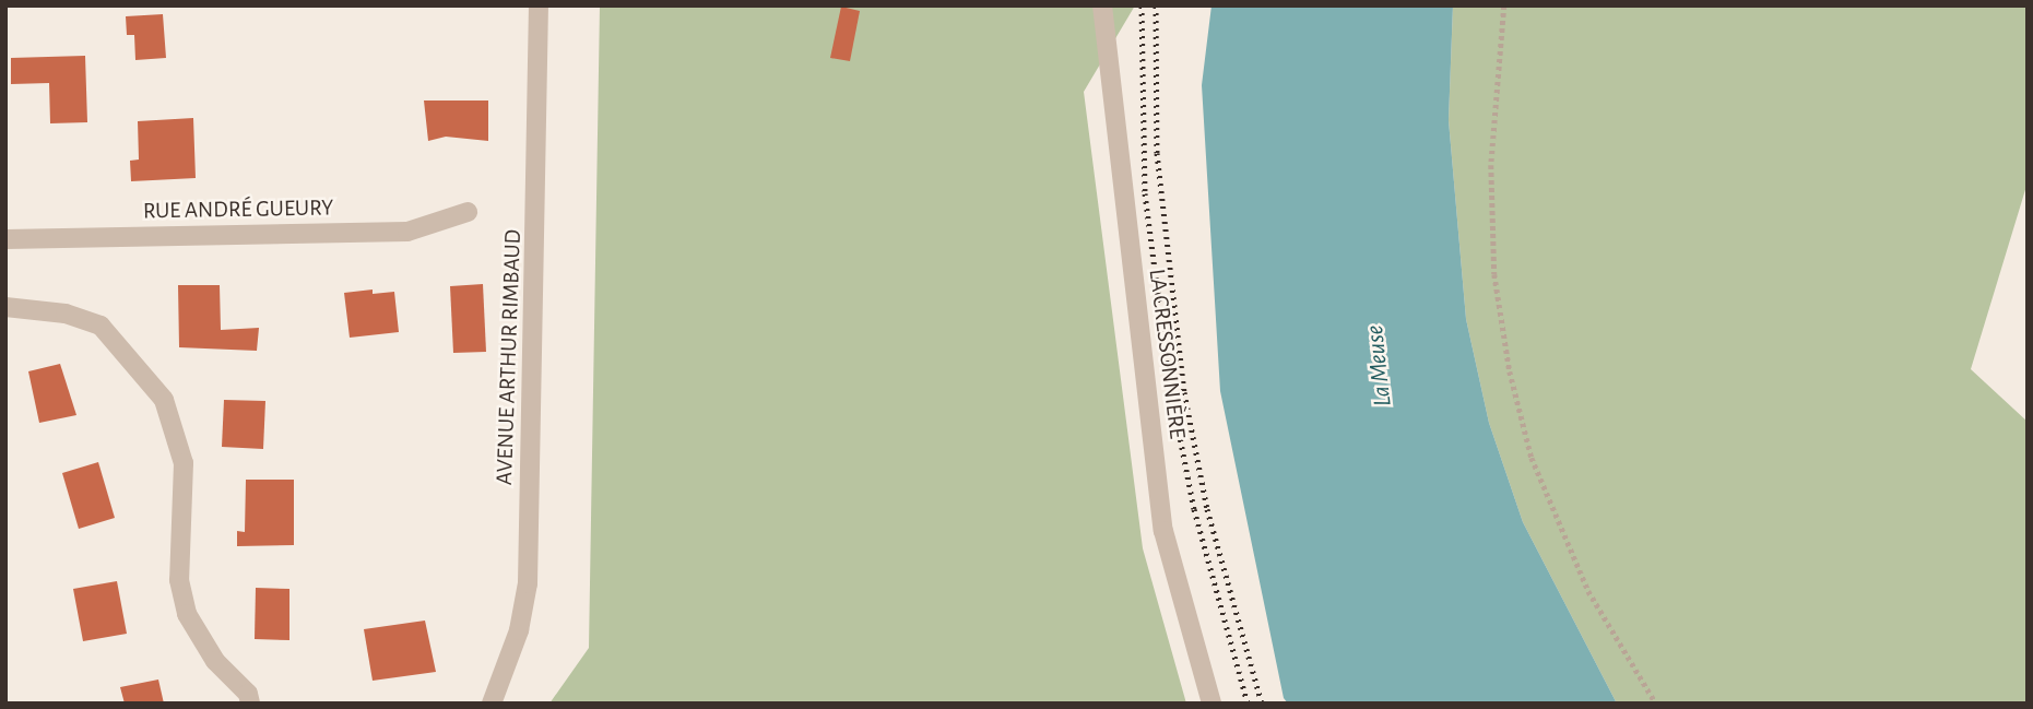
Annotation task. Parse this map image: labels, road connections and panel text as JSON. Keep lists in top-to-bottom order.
{
  "streets": {
    "street": ["RUE ANDRÉ GUEURY", "LA CRESSONNIÈRE", "AVENUE ARTHUR RIMBAUD"]
  },
  "water": ["La Meuse"]
}
